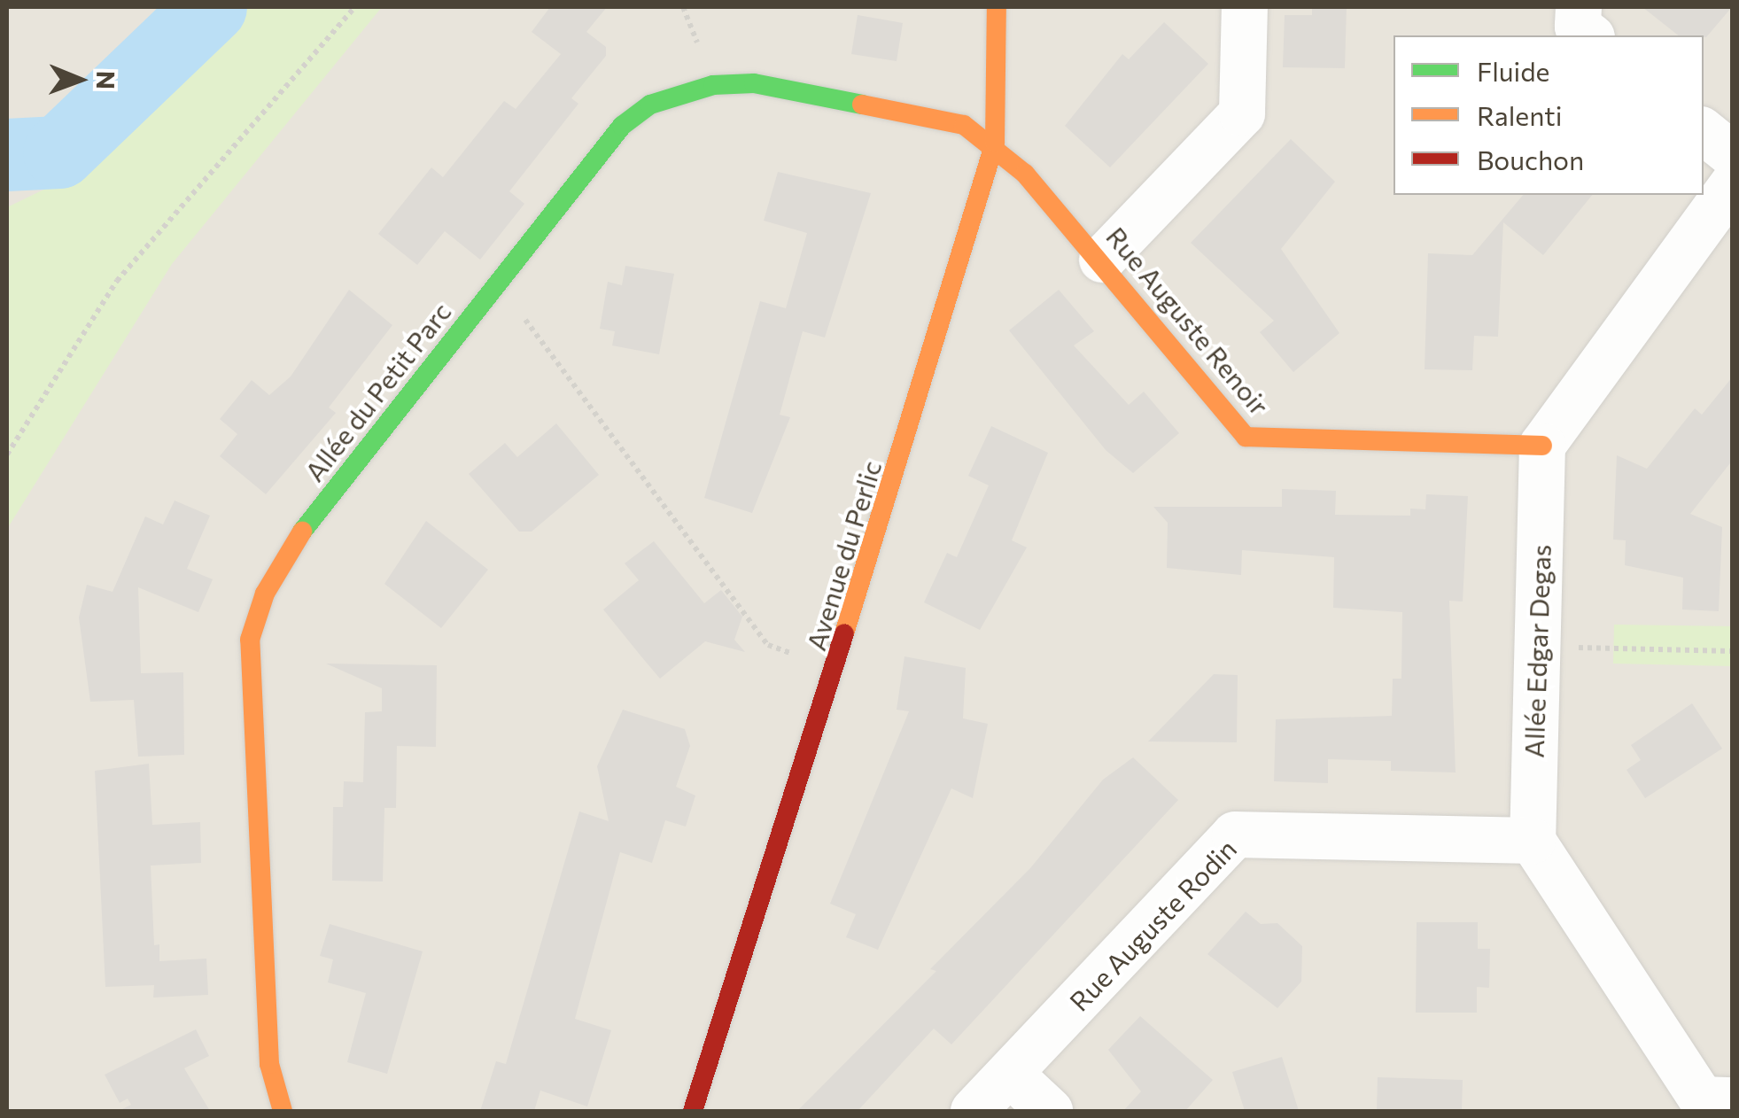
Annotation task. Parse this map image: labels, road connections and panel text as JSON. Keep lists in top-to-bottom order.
{
  "streets": {
    "street": [
      "Rue Auguste Renoir",
      "Allée du Petit Parc",
      "Avenue du Perlic",
      "Allée Edgar Degas",
      "Rue Auguste Rodin"
    ]
  },
  "crossings": [
    ["Rue Auguste Renoir", "Allée du Petit Parc"],
    ["Rue Auguste Renoir", "Avenue du Perlic"],
    ["Rue Auguste Renoir", "Allée Edgar Degas"],
    ["Allée du Petit Parc", "Avenue du Perlic"],
    ["Allée Edgar Degas", "Rue Auguste Rodin"]
  ],
  "legend": ["Fluide", "Ralenti", "Bouchon"],
  "north": "right"
}
